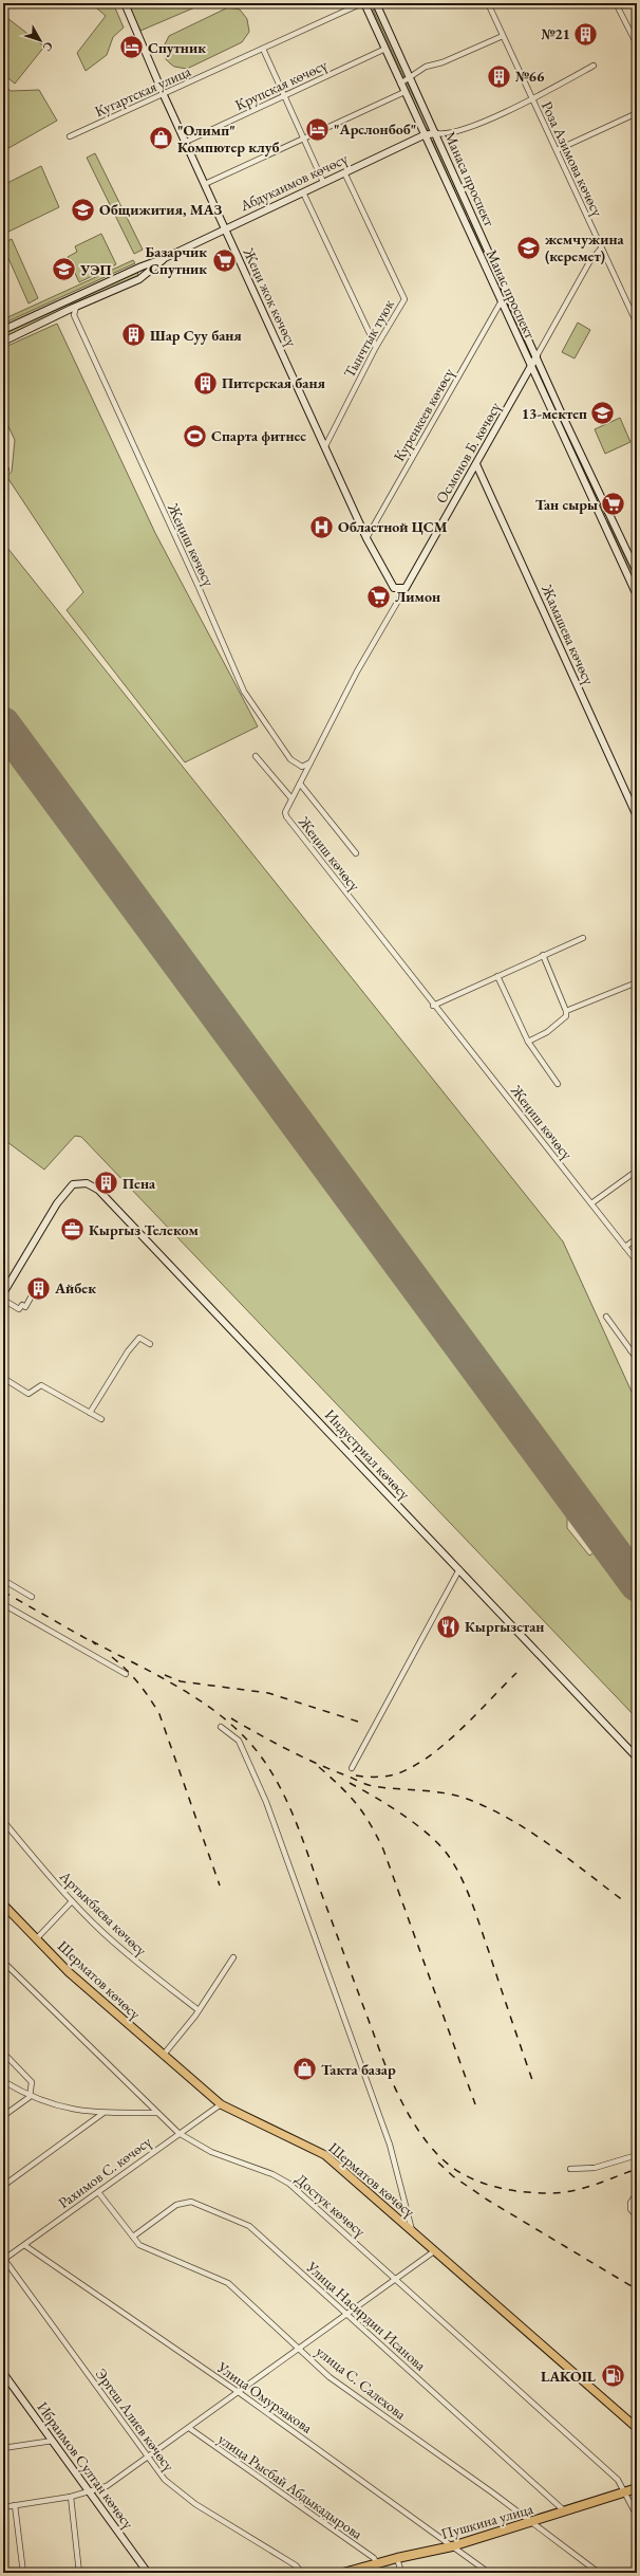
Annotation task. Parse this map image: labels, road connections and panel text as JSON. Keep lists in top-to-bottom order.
{
  "streets": {
    "highway": ["Пушкина улица"],
    "main road": [
      "Манаса проспект",
      "Абдукаимов көчөсү",
      "Манас проспект",
      "Жеңи жок көчөсү",
      "Осмонов Б. көчөсү",
      "Жамашева көчөсү",
      "Индустриал көчөсү",
      "Шерматов көчөсү",
      "Ибраимов Султан көчөсү"
    ],
    "street": [
      "Крупская көчөсү",
      "Кугартская улица",
      "Роза Азимова көчөсү",
      "Тынчтык туюк",
      "Куренкеев көчөсү",
      "Жеңиш көчөсү",
      "Артыкбаева көчөсү",
      "Рахимов С. көчөсү",
      "Достук көчөсү",
      "Улица Насирдин Исанова",
      "улица С. Салехова",
      "Улица Омурзакова",
      "Эргеш Алиев көчөсү",
      "улица Рысбай Абдыкадырова"
    ]
  },
  "crossings": [
    ["Крупская көчөсү", "Манас проспект"],
    ["Крупская көчөсү", "Жеңи жок көчөсү"],
    ["Кугартская улица", "Манас проспект"],
    ["Кугартская улица", "Жеңи жок көчөсү"],
    ["Роза Азимова көчөсү", "Осмонов Б. көчөсү"],
    ["Манаса проспект", "Абдукаимов көчөсү"],
    ["Манаса проспект", "Осмонов Б. көчөсү"],
    ["Абдукаимов көчөсү", "Манас проспект"],
    ["Абдукаимов көчөсү", "Жеңи жок көчөсү"],
    ["Абдукаимов көчөсү", "Тынчтык туюк"],
    ["Манас проспект", "Куренкеев көчөсү"],
    ["Манас проспект", "Осмонов Б. көчөсү"],
    ["Жеңи жок көчөсү", "Тынчтык туюк"],
    ["Жеңи жок көчөсү", "Куренкеев көчөсү"],
    ["Жеңи жок көчөсү", "Осмонов Б. көчөсү"],
    ["Осмонов Б. көчөсү", "Жеңиш көчөсү"],
    ["Осмонов Б. көчөсү", "Жамашева көчөсү"],
    ["Шерматов көчөсү", "Рахимов С. көчөсү"],
    ["Рахимов С. көчөсү", "Достук көчөсү"],
    ["Рахимов С. көчөсү", "улица С. Салехова"],
    ["Рахимов С. көчөсү", "Улица Омурзакова"],
    ["Рахимов С. көчөсү", "Эргеш Алиев көчөсү"],
    ["Достук көчөсү", "Пушкина улица"],
    ["Улица Насирдин Исанова", "улица С. Салехова"],
    ["Улица Насирдин Исанова", "Пушкина улица"],
    ["улица С. Салехова", "Пушкина улица"],
    ["Улица Омурзакова", "Пушкина улица"],
    ["улица Рысбай Абдыкадырова", "Пушкина улица"]
  ],
  "places": {
    "building": [
      "№21",
      "№66",
      "Шар Суу баня",
      "Питерская баня",
      "Пена",
      "Айбек"
    ],
    "hotel": ["Спутник", "\"Арслонбоб\""],
    "shop": ["\"Олимп\" Компютер клуб", "Такта базар"],
    "school or university": [
      "Общижития, МАЗ",
      "жемчужина (керемет)",
      "УЭП",
      "13-мектеп"
    ],
    "supermarket": ["Базарчик Спутник", "Тан сыры", "Лимон"],
    "sports": ["Спарта фитнес"],
    "hospital": ["Областной ЦСМ"],
    "office": ["Кыргыз Телеком"],
    "restaurant": ["Кыргызстан"],
    "fuel station": ["LAKOIL"]
  },
  "north": "bottom right"
}
